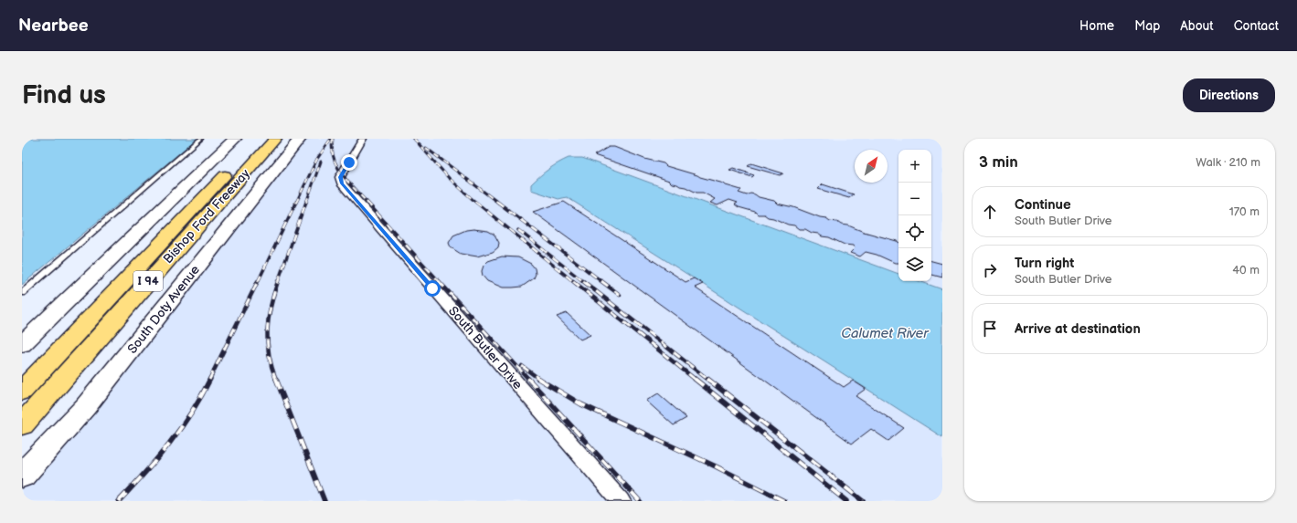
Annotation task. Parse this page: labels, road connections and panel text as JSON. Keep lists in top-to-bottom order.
{
  "streets": {
    "highway": ["Bishop Ford Freeway", "I 94"],
    "street": ["South Doty Avenue", "South Butler Drive"]
  },
  "water": ["Calumet River"],
  "north": "top right",
  "page": {
    "header": "Nearbee",
    "nav": [
      "Home",
      "Map",
      "About",
      "Contact"
    ],
    "buttons": "Directions",
    "title": "Find us",
    "heading": ["3 min", "Walk · 210 m"],
    "map_buttons": ["+", "−"],
    "list": [
      ["Continue", "South Butler Drive", "170 m"],
      ["Turn right", "South Butler Drive", "40 m"],
      "Arrive at destination"
    ]
  }
}
